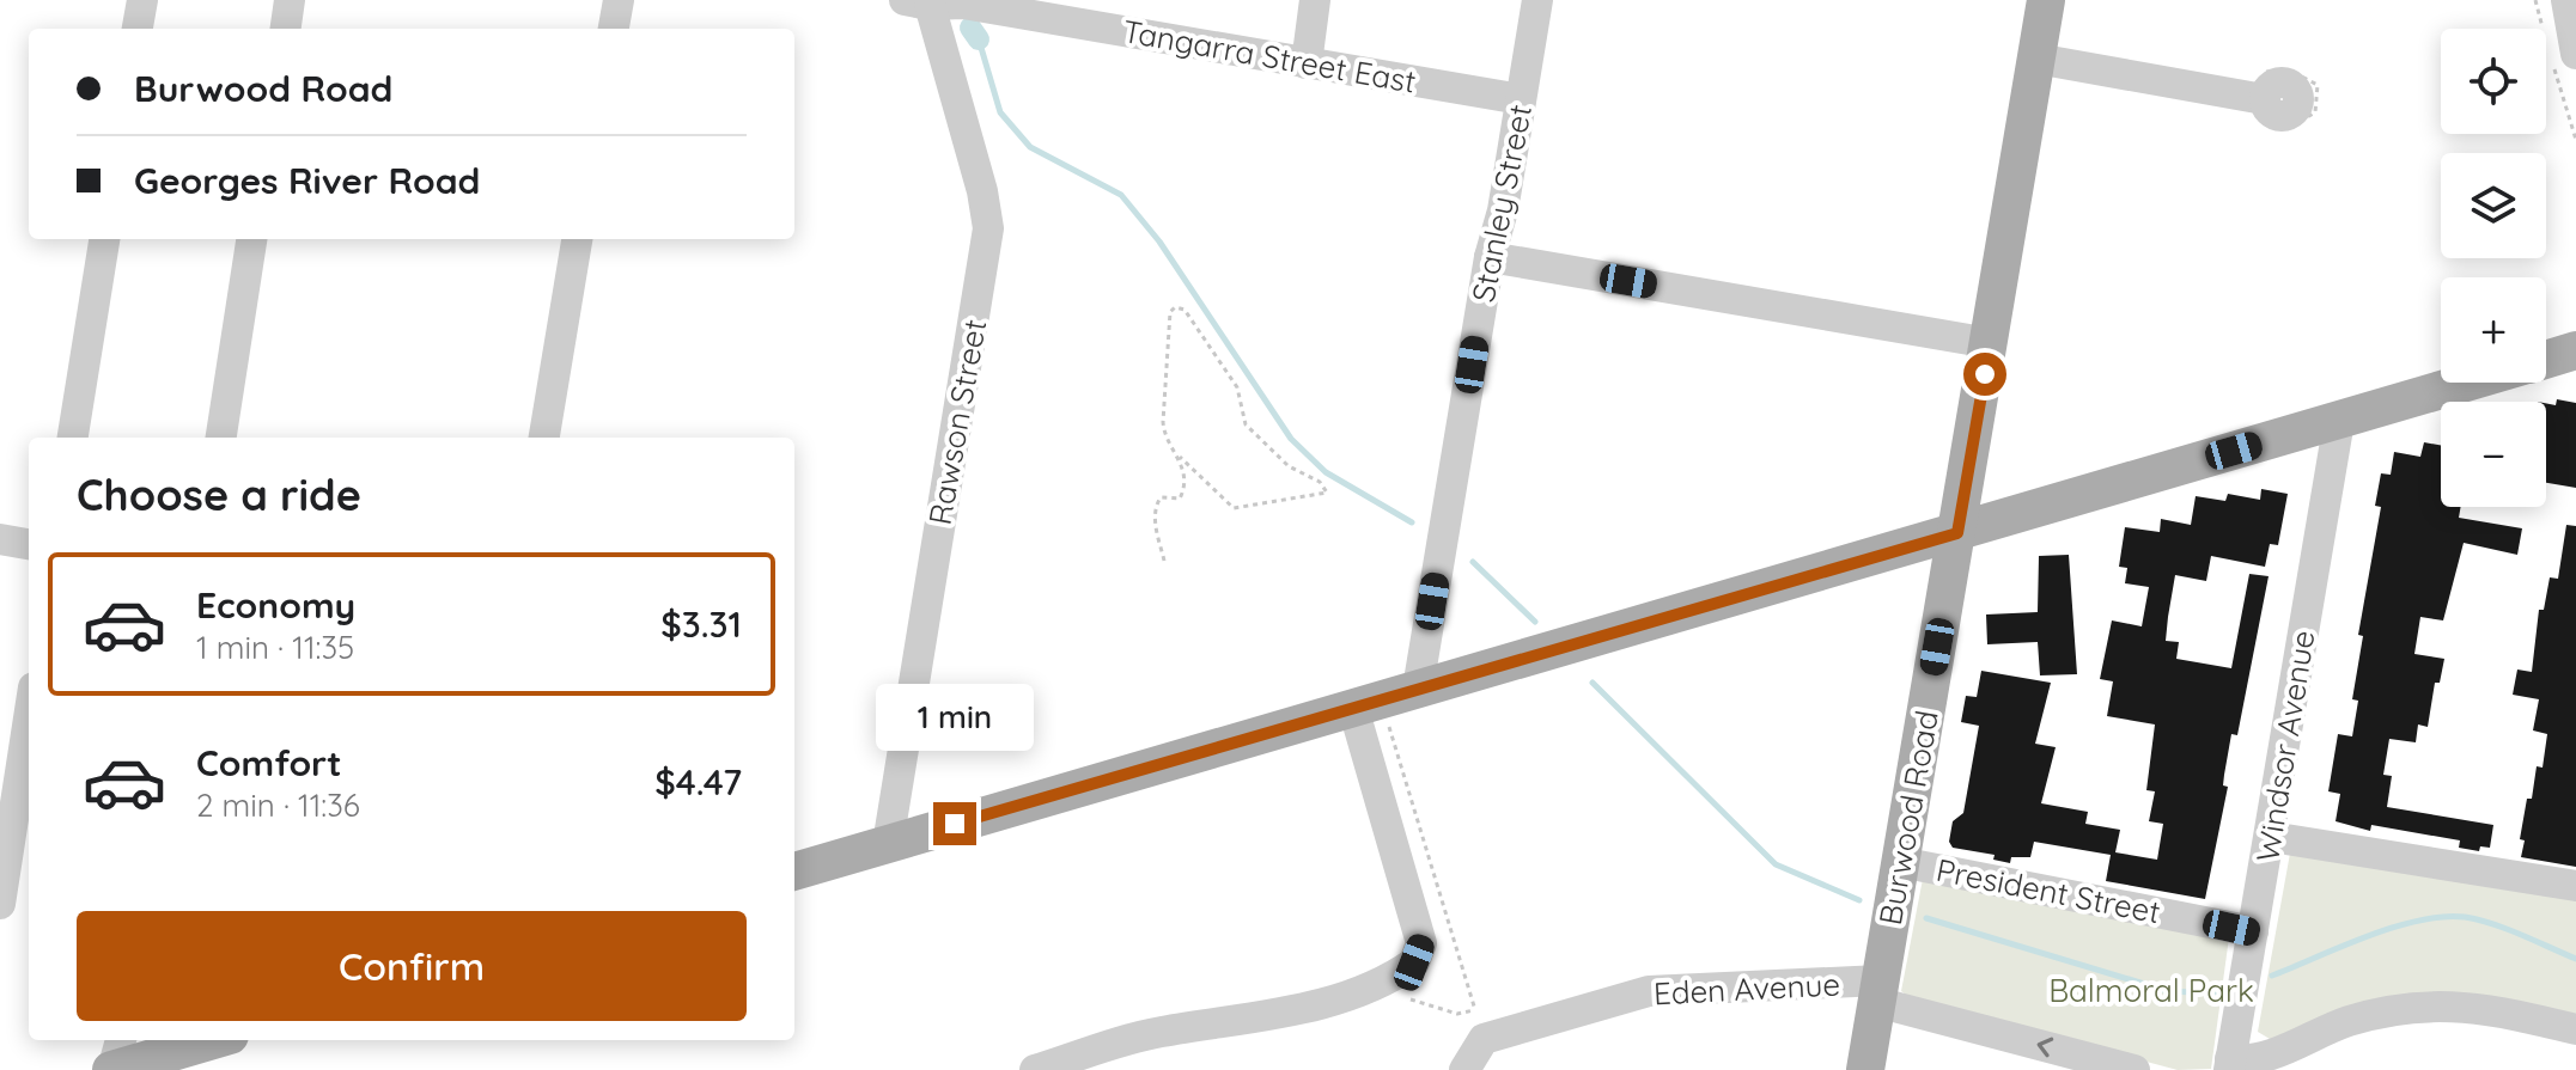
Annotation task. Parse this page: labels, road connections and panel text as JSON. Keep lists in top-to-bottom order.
{
  "streets": {
    "main road": ["Burwood Road"],
    "street": [
      "Tangarra Street East",
      "Stanley Street",
      "Rawson Street",
      "Windsor Avenue",
      "President Street",
      "Eden Avenue"
    ]
  },
  "crossings": [
    ["Tangarra Street East", "Stanley Street"],
    ["Tangarra Street East", "Rawson Street"],
    ["Windsor Avenue", "President Street"],
    ["Burwood Road", "President Street"],
    ["Burwood Road", "Eden Avenue"]
  ],
  "one_way": ["Eden Avenue"],
  "parks": ["Balmoral Park"],
  "page": {
    "map_buttons": ["+", "−"],
    "banner": ["Burwood Road", "Georges River Road"],
    "heading": "Choose a ride",
    "list": [
      {
        "name": "Economy",
        "note": "1 min · 11:35",
        "value": "$3.31"
      },
      {
        "name": "Comfort",
        "note": "2 min · 11:36",
        "value": "$4.47"
      }
    ],
    "bubble": "1 min",
    "buttons": "Confirm"
  }
}
